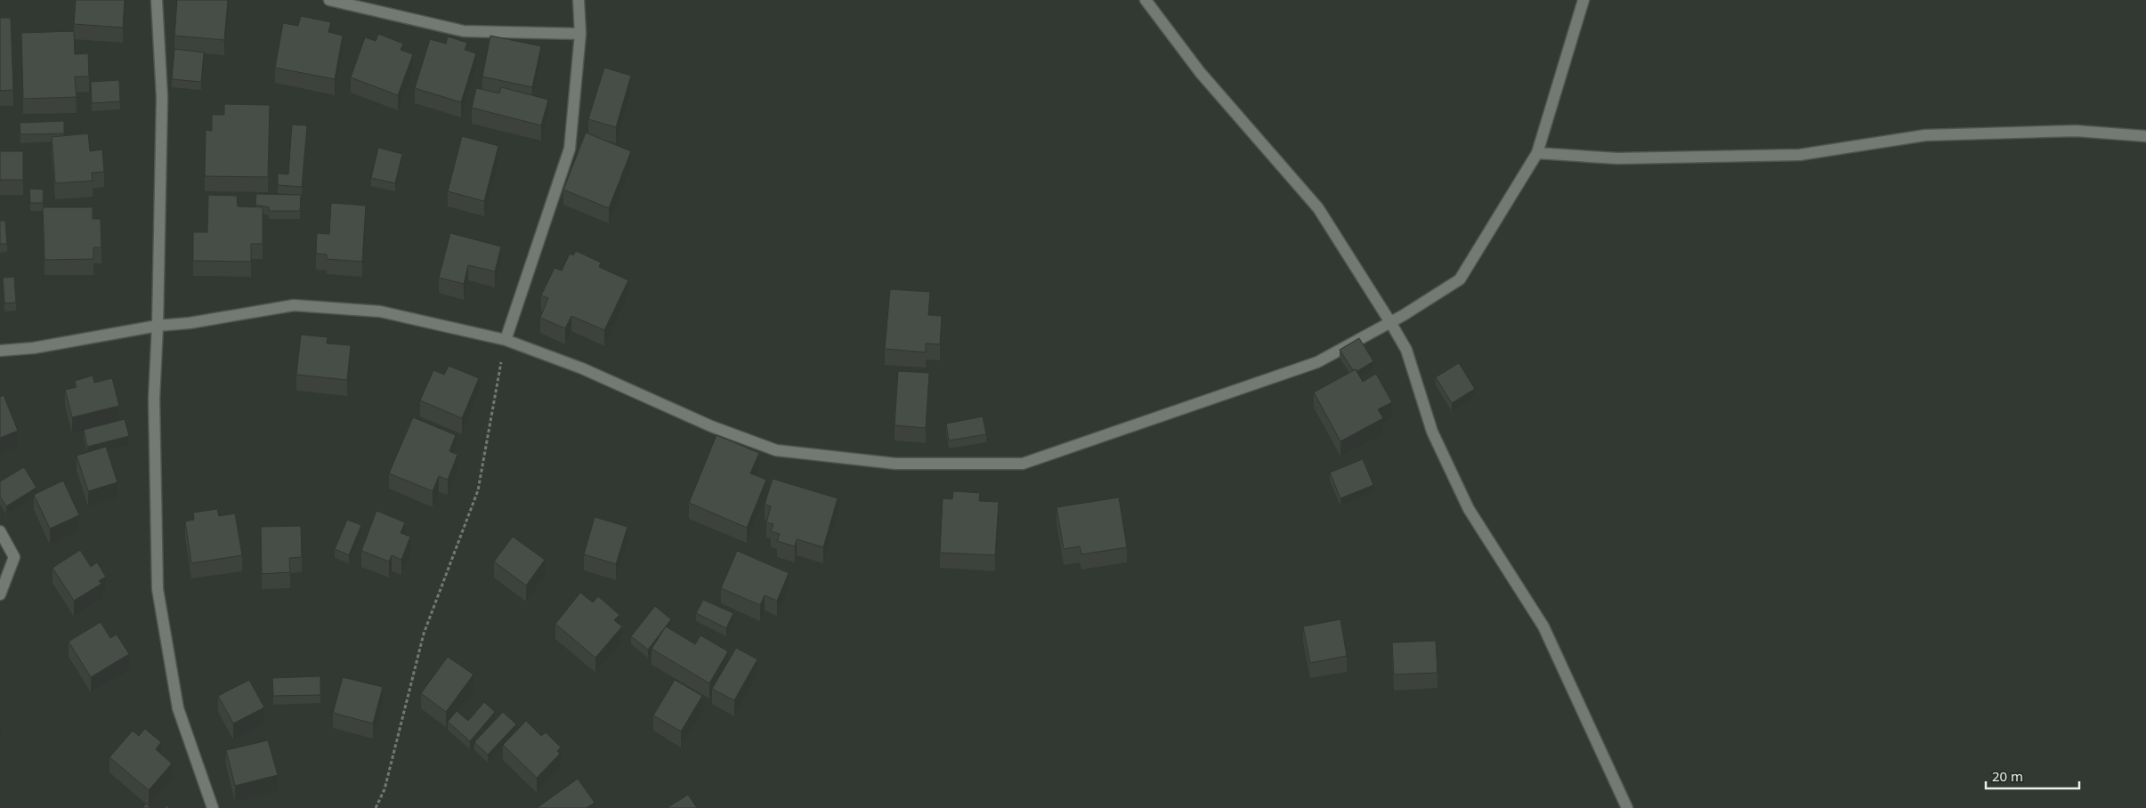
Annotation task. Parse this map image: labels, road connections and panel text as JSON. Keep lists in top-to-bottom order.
{
  "scale_bar": "20 m"
}
